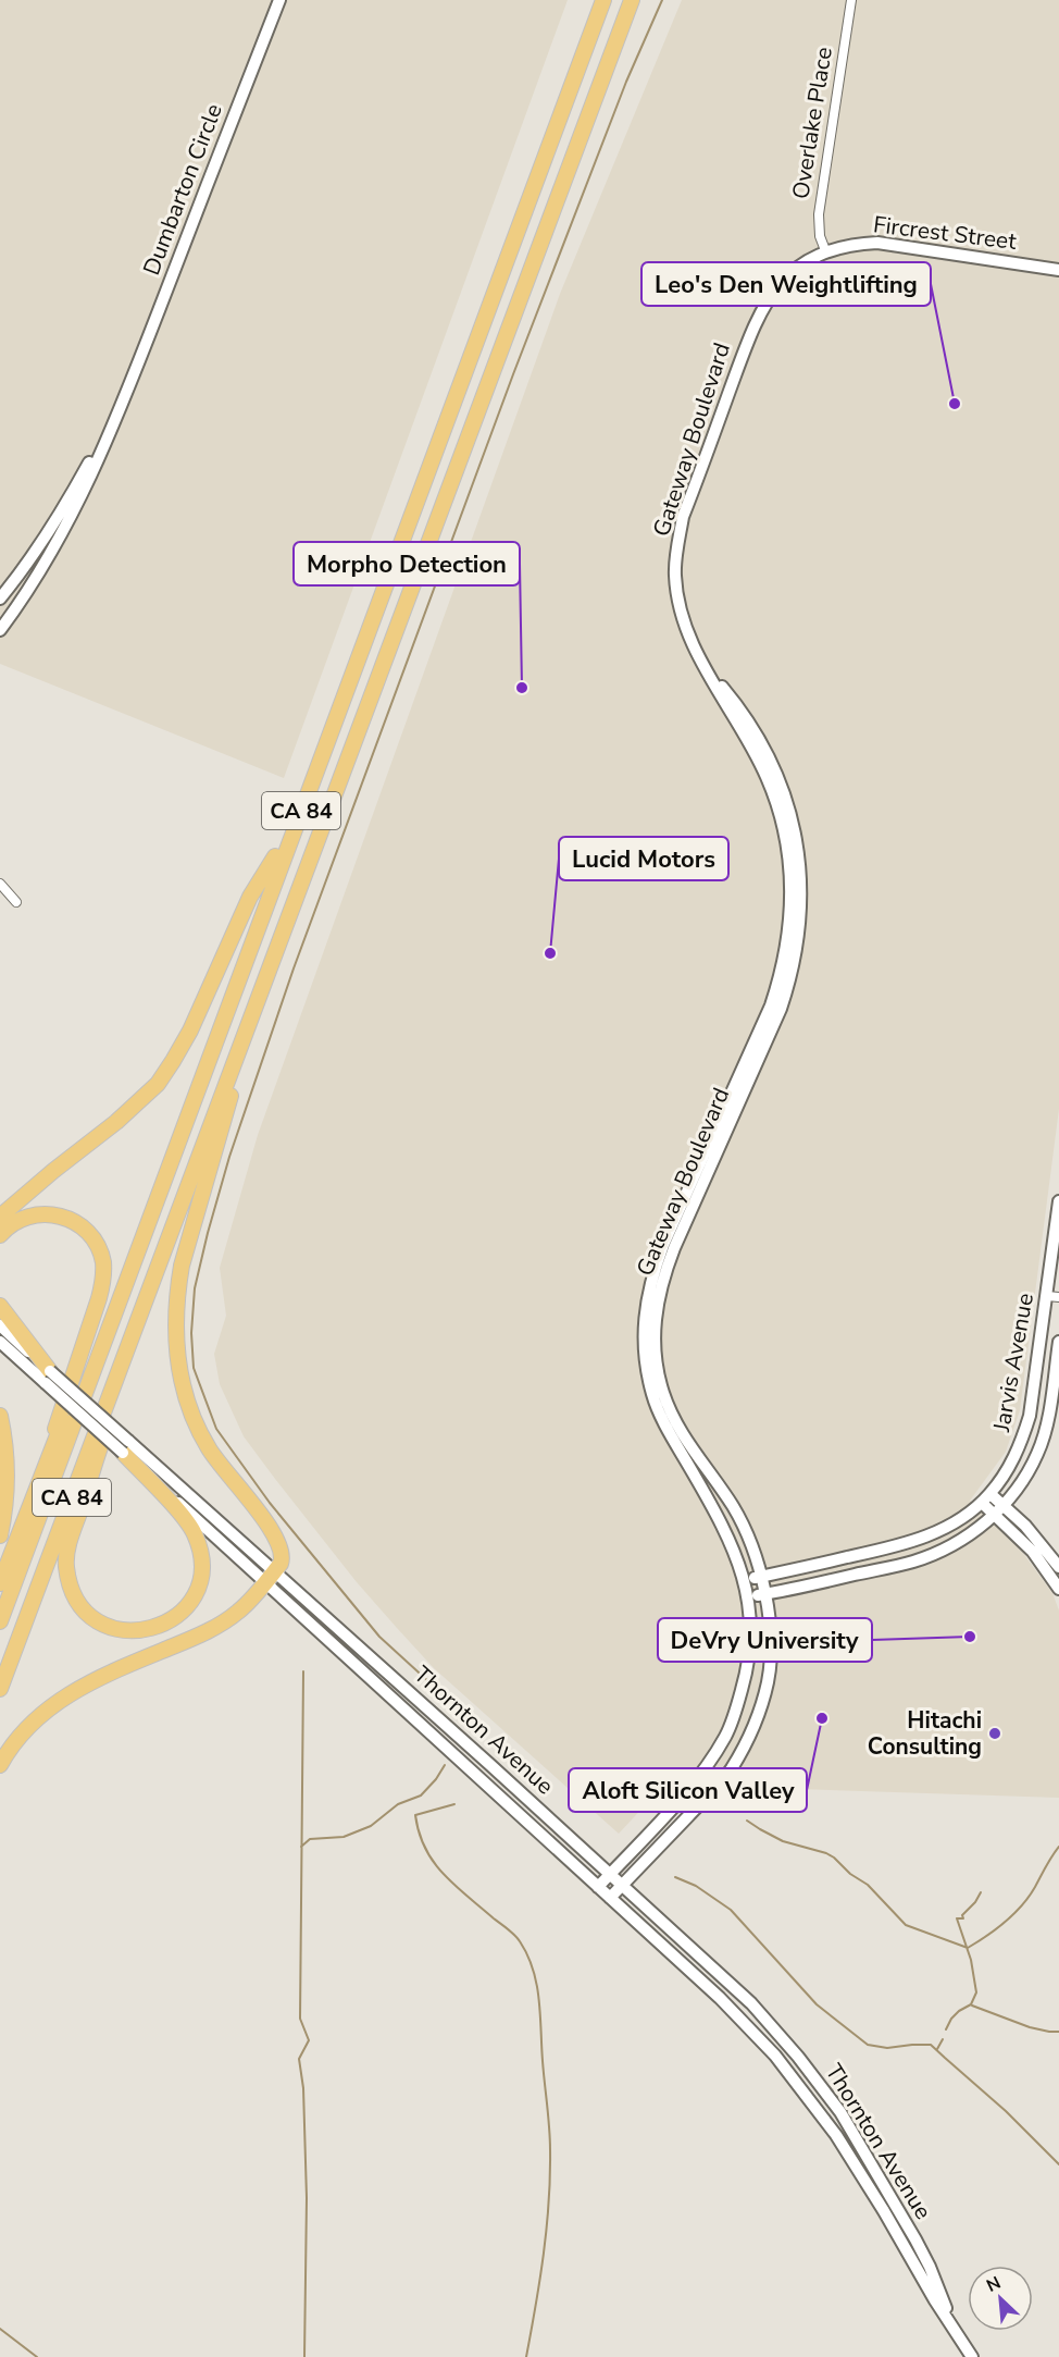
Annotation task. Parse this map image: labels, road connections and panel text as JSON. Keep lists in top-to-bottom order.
{
  "streets": {
    "highway": ["CA 84"],
    "street": [
      "Overlake Place",
      "Dumbarton Circle",
      "Fircrest Street",
      "Gateway Boulevard",
      "Jarvis Avenue",
      "Thornton Avenue"
    ]
  },
  "crossings": [
    ["Overlake Place", "Fircrest Street"],
    ["Overlake Place", "Gateway Boulevard"],
    ["Fircrest Street", "Gateway Boulevard"],
    ["Gateway Boulevard", "Jarvis Avenue"],
    ["Gateway Boulevard", "Thornton Avenue"]
  ],
  "places": [
    "Leo's Den Weightlifting",
    "Morpho Detection",
    "Lucid Motors",
    "DeVry University",
    "Aloft Silicon Valley",
    "Hitachi Consulting"
  ],
  "north": "top left"
}
